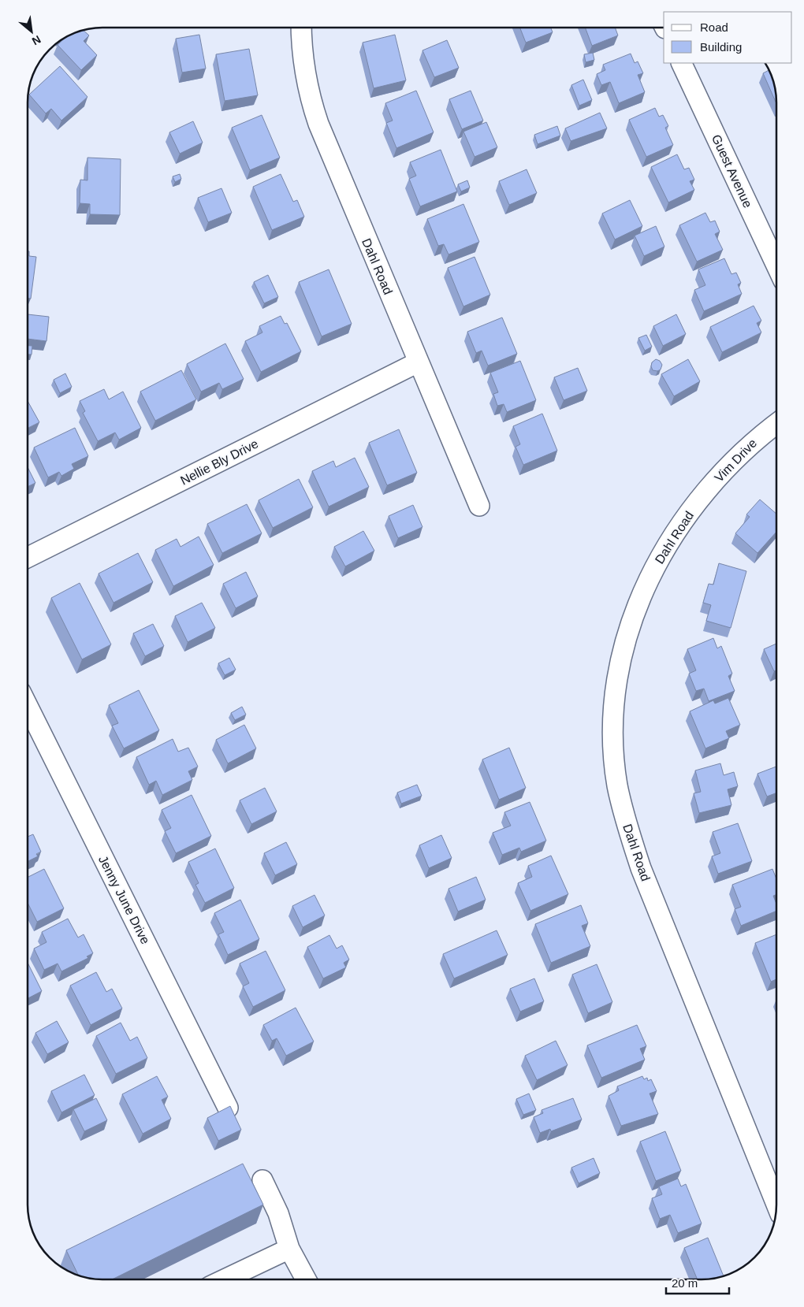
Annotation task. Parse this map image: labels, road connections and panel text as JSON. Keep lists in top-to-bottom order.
{
  "streets": {
    "street": [
      "Guest Avenue",
      "Dahl Road",
      "Vim Drive",
      "Nellie Bly Drive",
      "Jenny June Drive"
    ]
  },
  "crossings": [
    ["Dahl Road", "Vim Drive"],
    ["Dahl Road", "Nellie Bly Drive"]
  ],
  "legend": ["Road", "Building"],
  "scale_bar": "20 m",
  "north": "bottom right"
}
